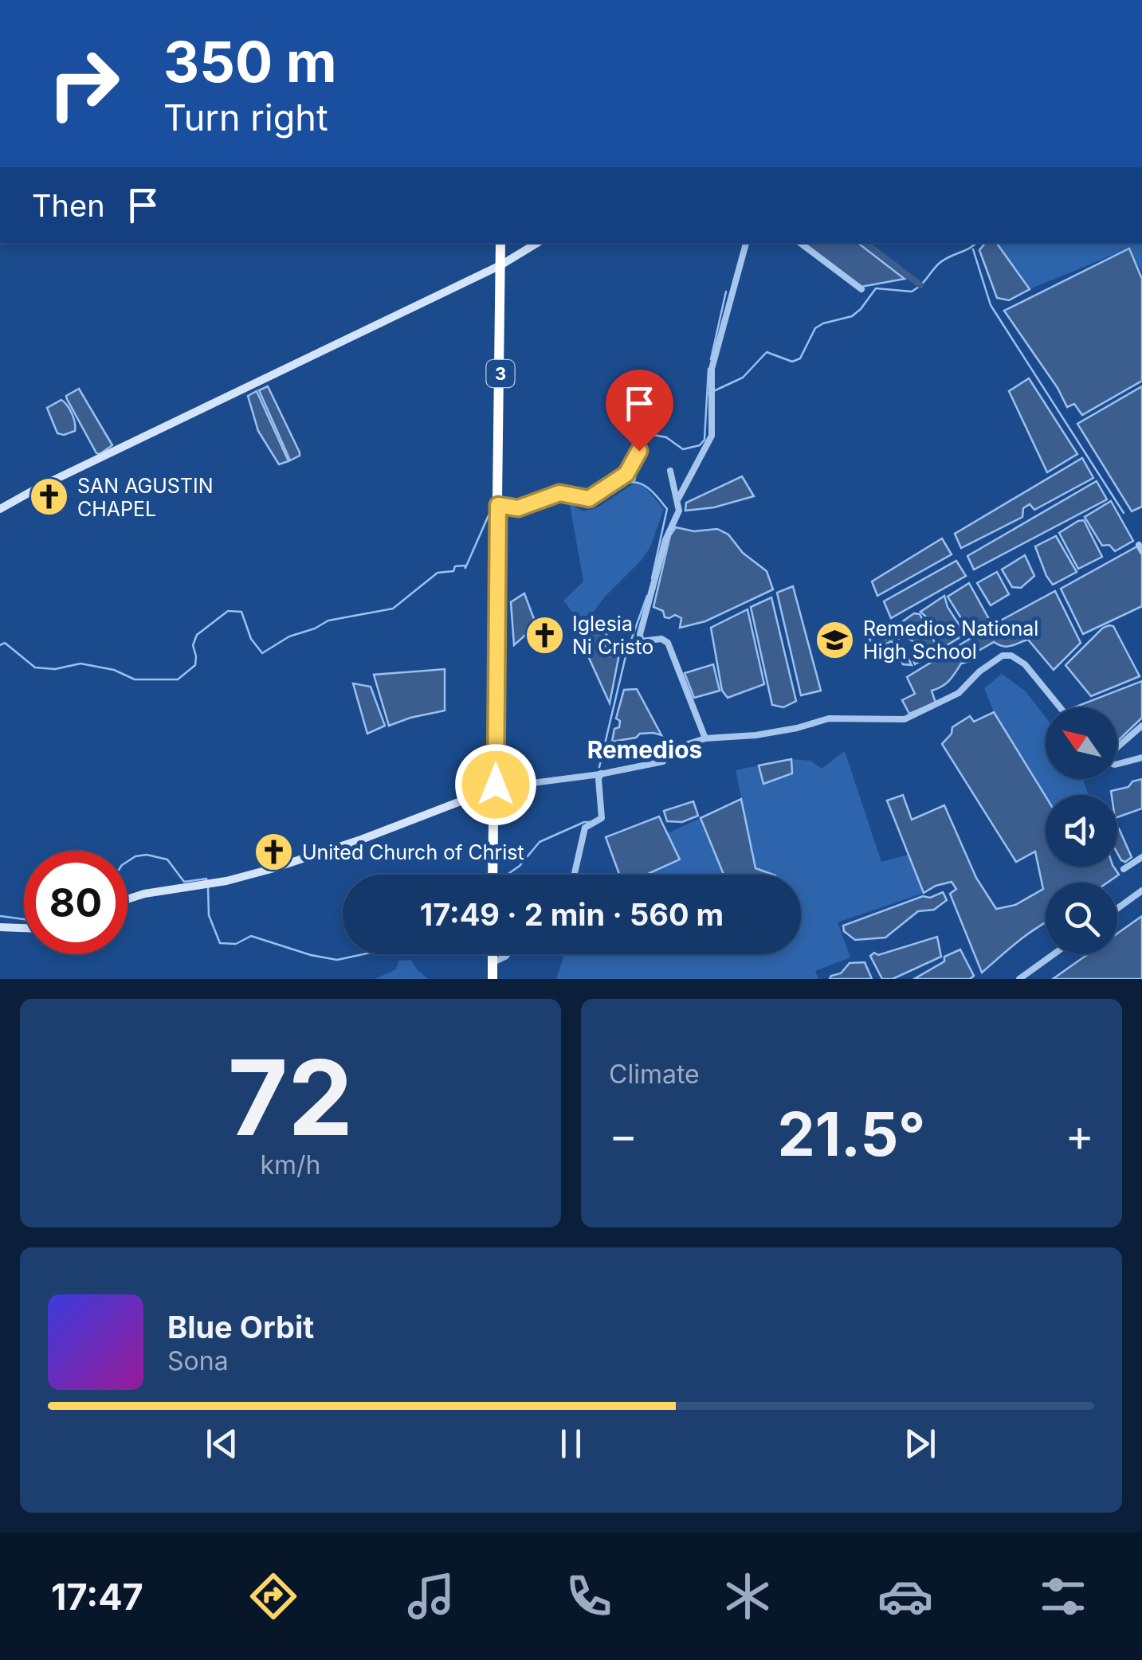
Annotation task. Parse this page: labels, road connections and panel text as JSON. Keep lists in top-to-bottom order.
{
  "streets": {
    "highway": ["3"]
  },
  "districts": ["Remedios"],
  "places": {
    "church": ["SAN AGUSTIN CHAPEL", "Iglesia Ni Cristo", "United Church of Christ"],
    "school or university": ["Remedios National High School"]
  },
  "north": "top left",
  "page": {
    "turn": ["350 m", "Turn right"],
    "then": "Then",
    "limit": "80",
    "trip": "17:49 · 2 min · 560 m",
    "tile": [
      ["72", "km/h"],
      "Climate"
    ],
    "heat": ["−", "21.5°", "+"],
    "song": ["Blue Orbit", "Sona"],
    "tabs": "17:47"
  }
}
